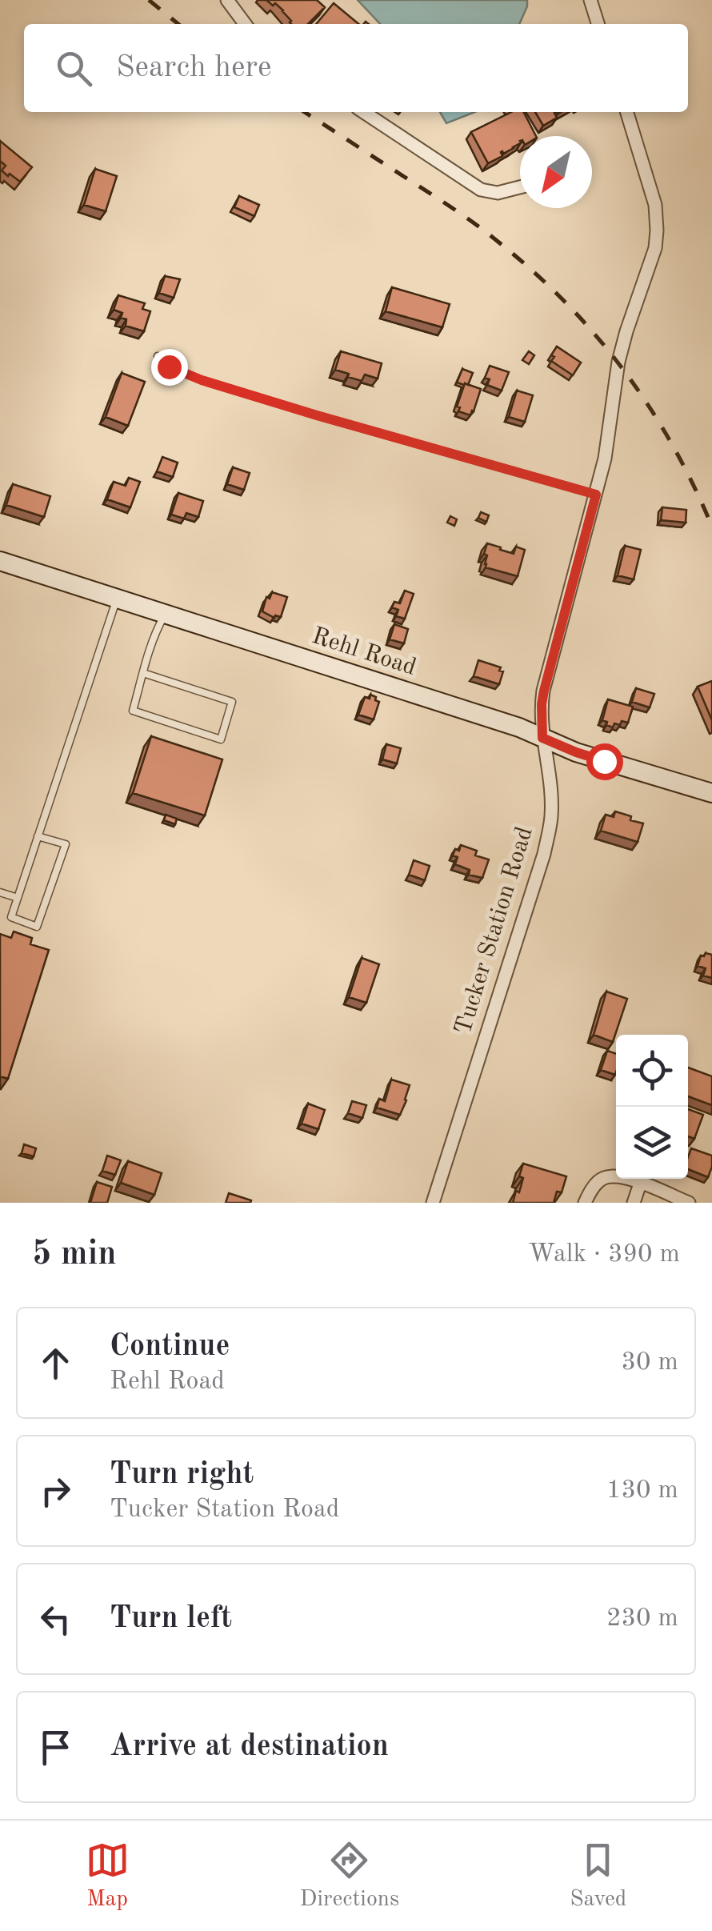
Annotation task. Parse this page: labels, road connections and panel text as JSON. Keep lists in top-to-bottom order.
{
  "streets": {
    "street": ["Rehl Road", "Tucker Station Road"]
  },
  "crossings": [
    ["Rehl Road", "Tucker Station Road"]
  ],
  "north": "bottom left",
  "page": {
    "search": "Search here",
    "heading": ["5 min", "Walk · 390 m"],
    "list": [
      ["Continue", "Rehl Road", "30 m"],
      ["Turn right", "Tucker Station Road", "130 m"],
      ["Turn left", "230 m"],
      "Arrive at destination"
    ],
    "nav": ["Map", "Directions", "Saved"]
  }
}
